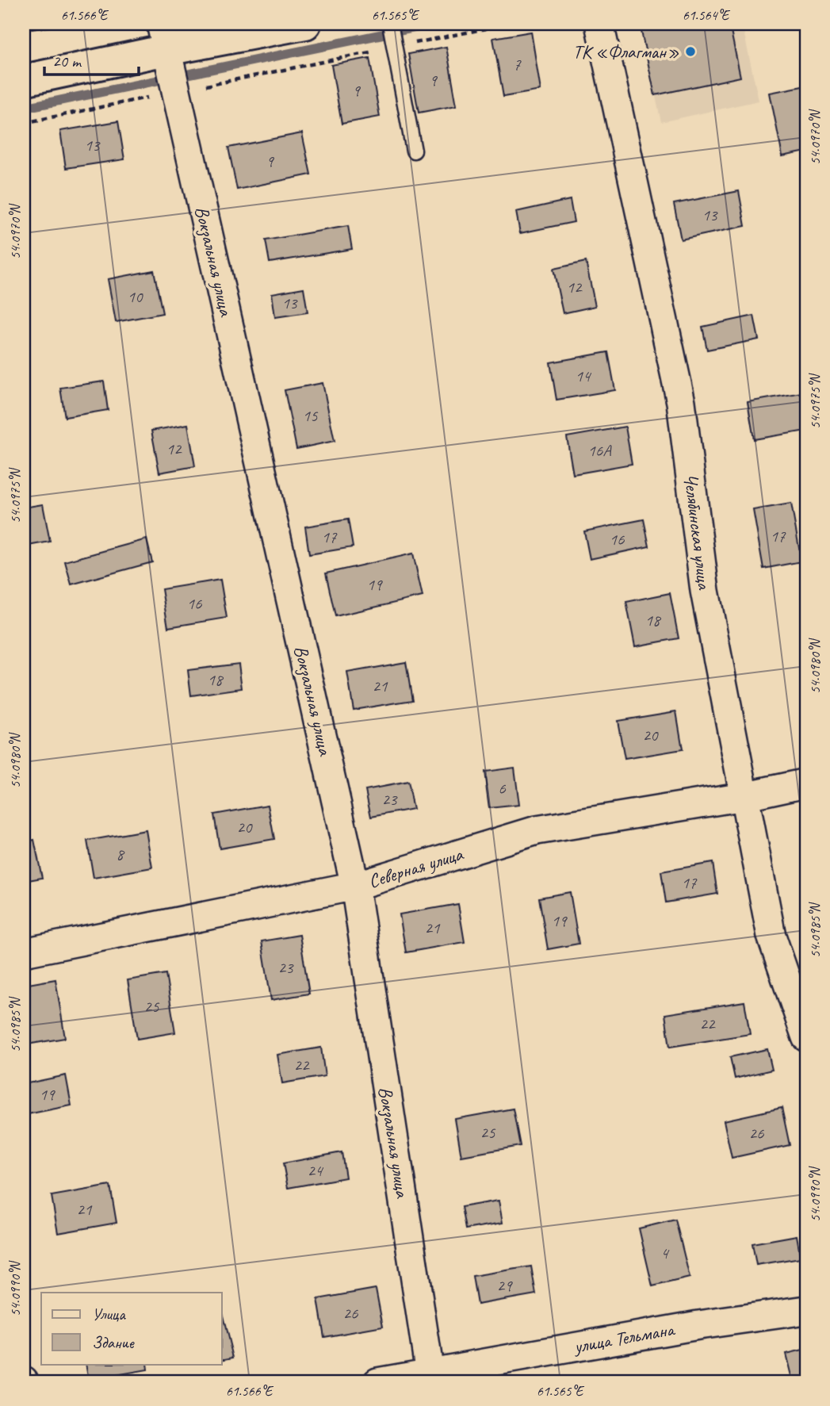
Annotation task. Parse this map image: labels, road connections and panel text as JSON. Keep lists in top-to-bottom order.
{
  "streets": {
    "street": [
      "Вокзальная улица",
      "Челябинская улица",
      "Северная улица",
      "улица Тельмана"
    ]
  },
  "crossings": [
    ["Вокзальная улица", "Северная улица"],
    ["Вокзальная улица", "улица Тельмана"],
    ["Челябинская улица", "Северная улица"]
  ],
  "places": ["ТК «Флагман»"],
  "house_numbers": [
    "7",
    "9",
    "9",
    "13",
    "9",
    "13",
    "12",
    "10",
    "13",
    "14",
    "15",
    "12",
    "16А",
    "17",
    "17",
    "16",
    "19",
    "16",
    "18",
    "18",
    "21",
    "20",
    "6",
    "23",
    "20",
    "8",
    "17",
    "19",
    "21",
    "23",
    "25",
    "22",
    "22",
    "19",
    "25",
    "26",
    "24",
    "21",
    "4",
    "29",
    "26"
  ],
  "legend": ["Улица", "Здание"],
  "scale_bar": "20 m",
  "coordinates": [
    "61.566°E",
    "61.565°E",
    "61.564°E",
    "54.0970°N",
    "54.0975°N",
    "54.0980°N",
    "54.0985°N",
    "54.0990°N"
  ]
}
